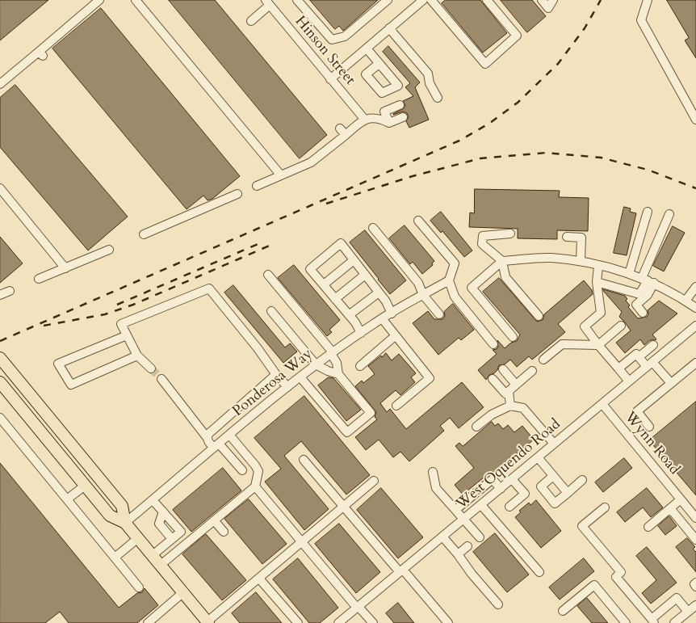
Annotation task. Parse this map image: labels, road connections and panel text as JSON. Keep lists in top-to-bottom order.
{
  "streets": {
    "street": [
      "Hinson Street",
      "Ponderosa Way",
      "Wynn Road",
      "West Oquendo Road"
    ]
  },
  "crossings": [
    ["Wynn Road", "West Oquendo Road"]
  ]
}
